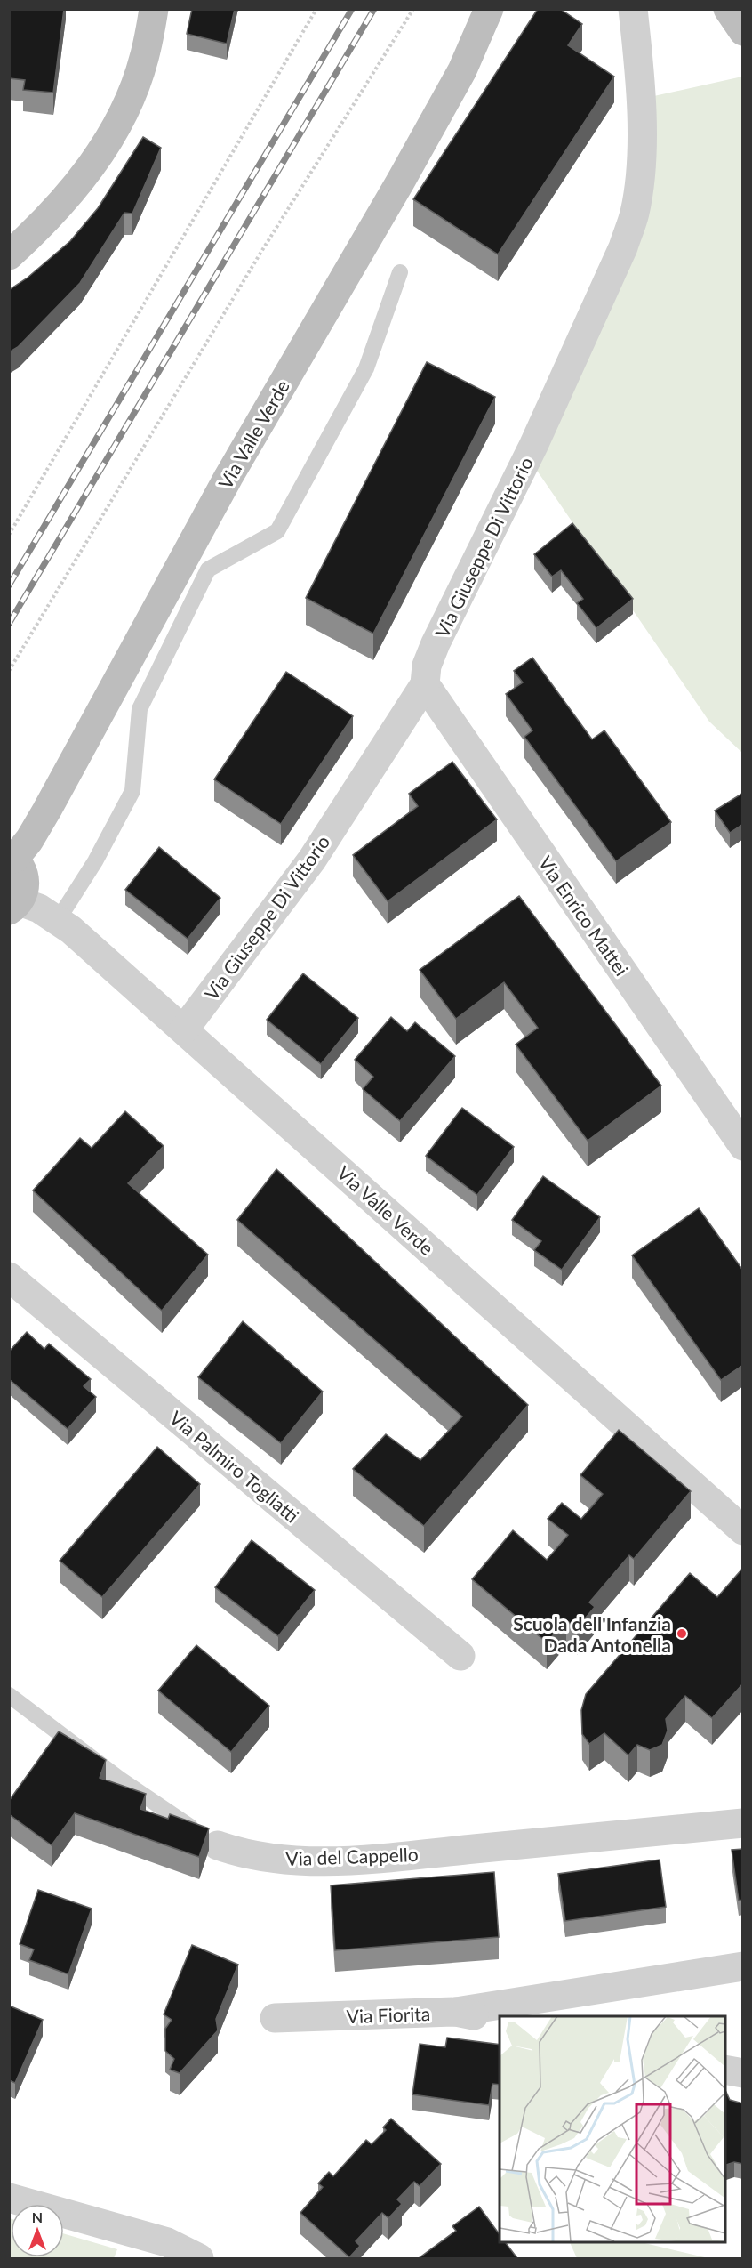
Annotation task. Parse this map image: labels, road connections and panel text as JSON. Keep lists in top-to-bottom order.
{
  "streets": {
    "street": [
      "Via Valle Verde",
      "Via Giuseppe Di Vittorio",
      "Via Enrico Mattei",
      "Via Palmiro Togliatti",
      "Via del Cappello",
      "Via Fiorita"
    ]
  },
  "crossings": [
    ["Via Valle Verde", "Via Giuseppe Di Vittorio"],
    ["Via Giuseppe Di Vittorio", "Via Enrico Mattei"]
  ],
  "places": ["Scuola dell'Infanzia Dada Antonella"],
  "north": "top"
}
